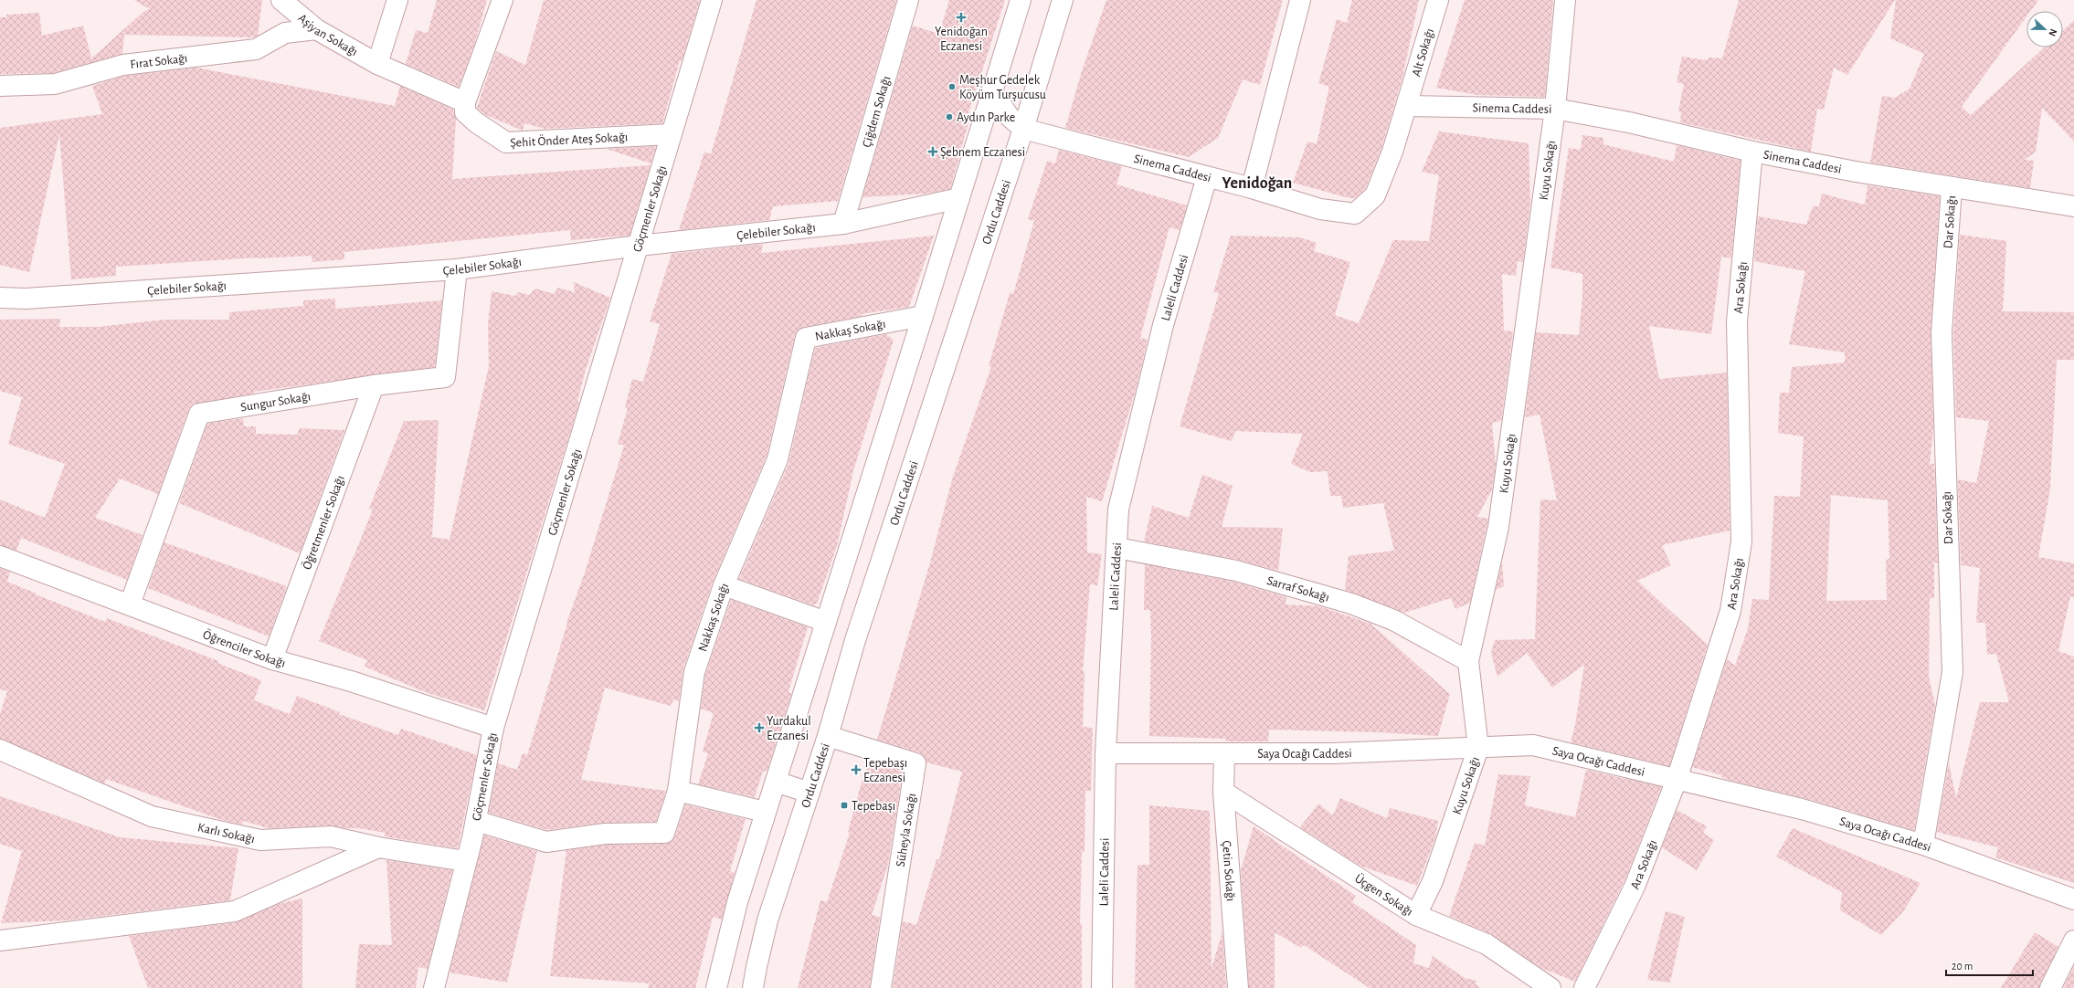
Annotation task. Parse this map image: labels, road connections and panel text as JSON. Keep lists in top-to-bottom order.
{
  "streets": {
    "street": [
      "Aşiyan Sokağı",
      "Alt Sokağı",
      "Fırat Sokağı",
      "Sinema Caddesi",
      "Çiğdem Sokağı",
      "Şehit Önder Ateş Sokağı",
      "Kuyu Sokağı",
      "Göçmenler Sokağı",
      "Ordu Caddesi",
      "Dar Sokağı",
      "Çelebiler Sokağı",
      "Laleli Caddesi",
      "Ara Sokağı",
      "Nakkaş Sokağı",
      "Sungur Sokağı",
      "Öğretmenler Sokağı",
      "Sarraf Sokağı",
      "Öğrenciler Sokağı",
      "Saya Ocağı Caddesi",
      "Süheyla Sokağı",
      "Karlı Sokağı",
      "Çetin Sokağı",
      "Üçgen Sokağı"
    ]
  },
  "crossings": [
    ["Aşiyan Sokağı", "Fırat Sokağı"],
    ["Aşiyan Sokağı", "Şehit Önder Ateş Sokağı"],
    ["Alt Sokağı", "Sinema Caddesi"],
    ["Sinema Caddesi", "Kuyu Sokağı"],
    ["Sinema Caddesi", "Ordu Caddesi"],
    ["Sinema Caddesi", "Dar Sokağı"],
    ["Sinema Caddesi", "Laleli Caddesi"],
    ["Sinema Caddesi", "Ara Sokağı"],
    ["Çiğdem Sokağı", "Çelebiler Sokağı"],
    ["Şehit Önder Ateş Sokağı", "Göçmenler Sokağı"],
    ["Kuyu Sokağı", "Sarraf Sokağı"],
    ["Kuyu Sokağı", "Saya Ocağı Caddesi"],
    ["Kuyu Sokağı", "Üçgen Sokağı"],
    ["Göçmenler Sokağı", "Çelebiler Sokağı"],
    ["Göçmenler Sokağı", "Nakkaş Sokağı"],
    ["Göçmenler Sokağı", "Öğrenciler Sokağı"],
    ["Göçmenler Sokağı", "Karlı Sokağı"],
    ["Ordu Caddesi", "Süheyla Sokağı"],
    ["Dar Sokağı", "Saya Ocağı Caddesi"],
    ["Çelebiler Sokağı", "Sungur Sokağı"],
    ["Laleli Caddesi", "Sarraf Sokağı"],
    ["Laleli Caddesi", "Saya Ocağı Caddesi"],
    ["Ara Sokağı", "Saya Ocağı Caddesi"],
    ["Sungur Sokağı", "Öğretmenler Sokağı"],
    ["Sungur Sokağı", "Öğrenciler Sokağı"],
    ["Öğretmenler Sokağı", "Öğrenciler Sokağı"],
    ["Saya Ocağı Caddesi", "Çetin Sokağı"],
    ["Çetin Sokağı", "Üçgen Sokağı"]
  ],
  "districts": ["Yenidoğan"],
  "places": {
    "health": [
      "Yenidoğan Eczanesi",
      "Şebnem Eczanesi",
      "Yurdakul Eczanesi",
      "Tepebaşı Eczanesi"
    ],
    "other": ["Meşhur Gedelek Köyüm Turşucusu", "Aydın Parke"],
    "transit": ["Tepebaşı"]
  },
  "scale_bar": "20 m",
  "north": "right"
}
